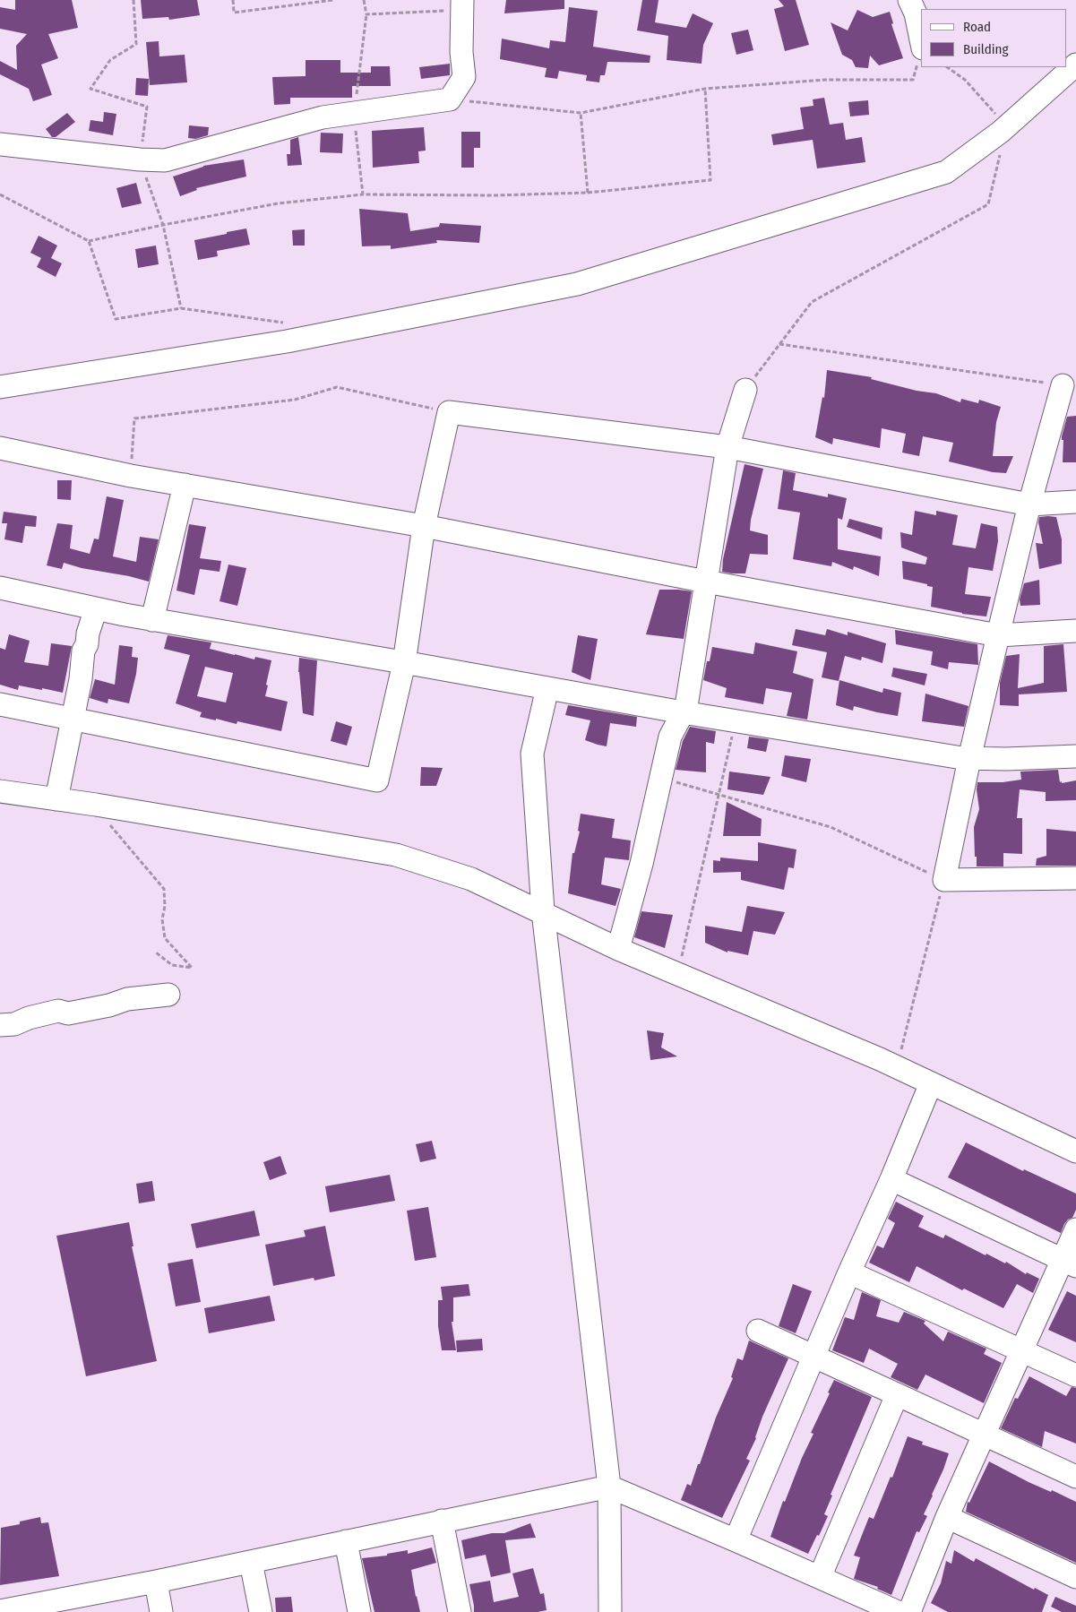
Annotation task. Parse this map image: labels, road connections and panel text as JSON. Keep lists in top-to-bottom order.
{
  "legend": ["Road", "Building"]
}
